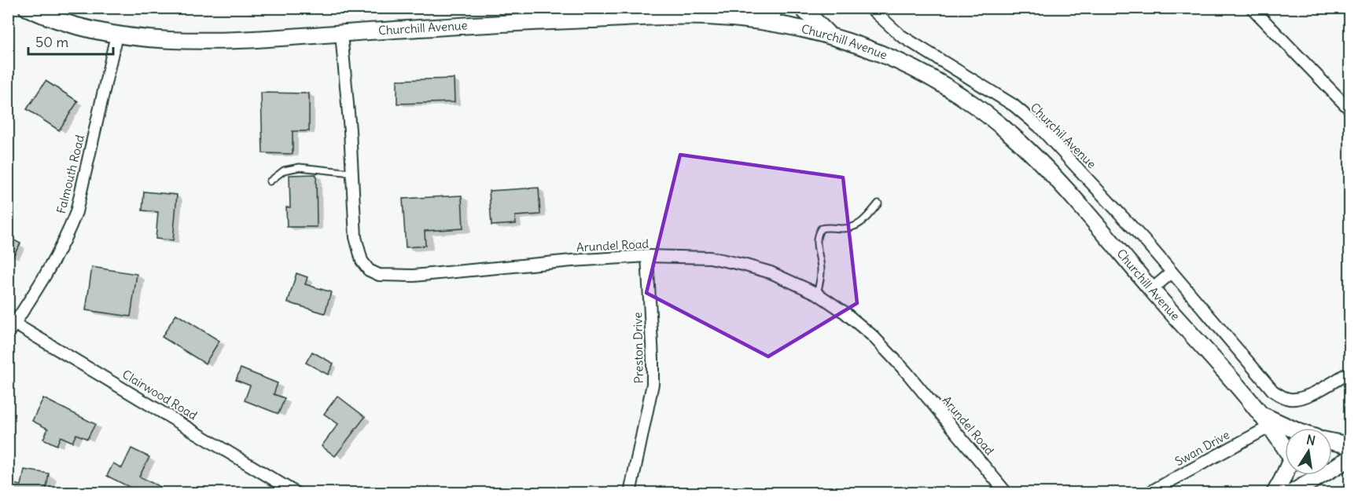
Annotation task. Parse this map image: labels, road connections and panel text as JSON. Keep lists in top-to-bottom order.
{
  "streets": {
    "main road": ["Churchill Avenue"],
    "street": [
      "Churchil Avenue",
      "Falmouth Road",
      "Arundel Road",
      "Preston Drive",
      "Clairwood Road",
      "Swan Drive"
    ]
  },
  "crossings": [
    ["Churchill Avenue", "Falmouth Road"],
    ["Churchill Avenue", "Arundel Road"],
    ["Churchill Avenue", "Swan Drive"],
    ["Falmouth Road", "Clairwood Road"],
    ["Arundel Road", "Preston Drive"]
  ],
  "scale_bar": "50 m",
  "north": "top"
}
